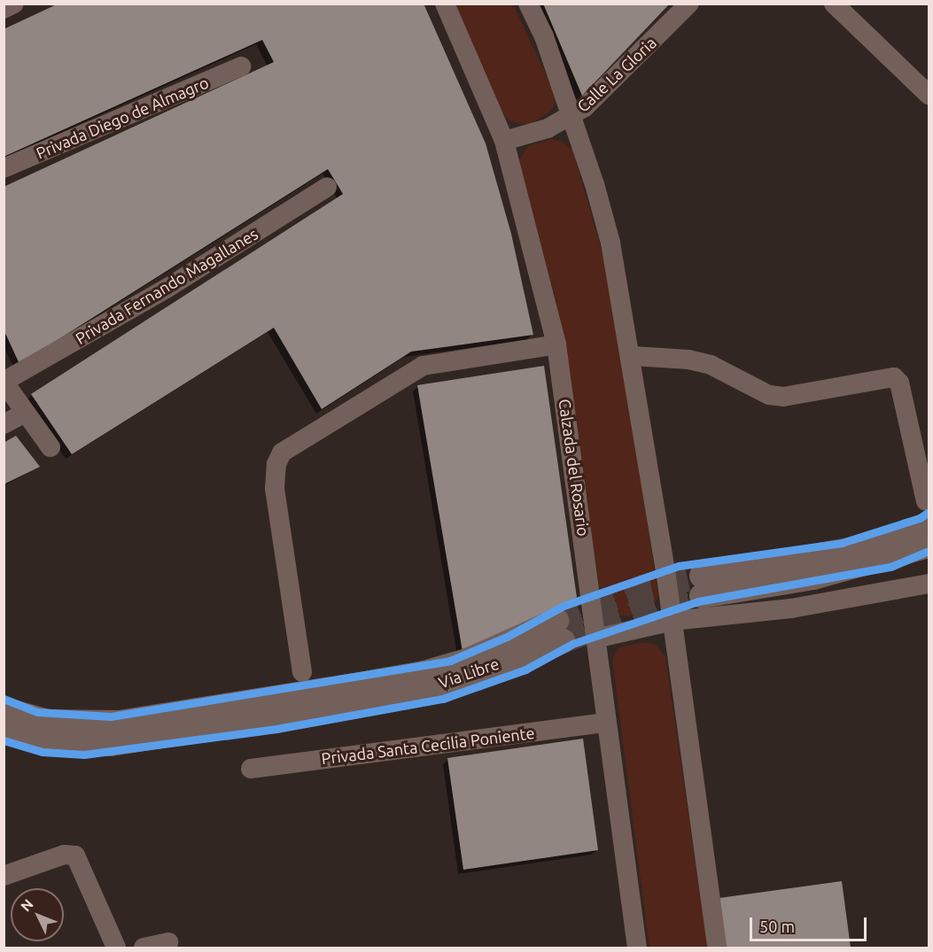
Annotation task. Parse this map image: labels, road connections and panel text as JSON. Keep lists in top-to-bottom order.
{
  "streets": {
    "street": [
      "Calle La Gloria",
      "Privada Diego de Almagro",
      "Privada Fernando Magallanes",
      "Calzada del Rosario",
      "Privada Santa Cecilia Poniente"
    ],
    "cycle path": ["Via Libre"]
  },
  "crossings": [
    ["Calle La Gloria", "Calzada del Rosario"],
    ["Calzada del Rosario", "Privada Santa Cecilia Poniente"]
  ],
  "scale_bar": "50 m",
  "north": "top left"
}
